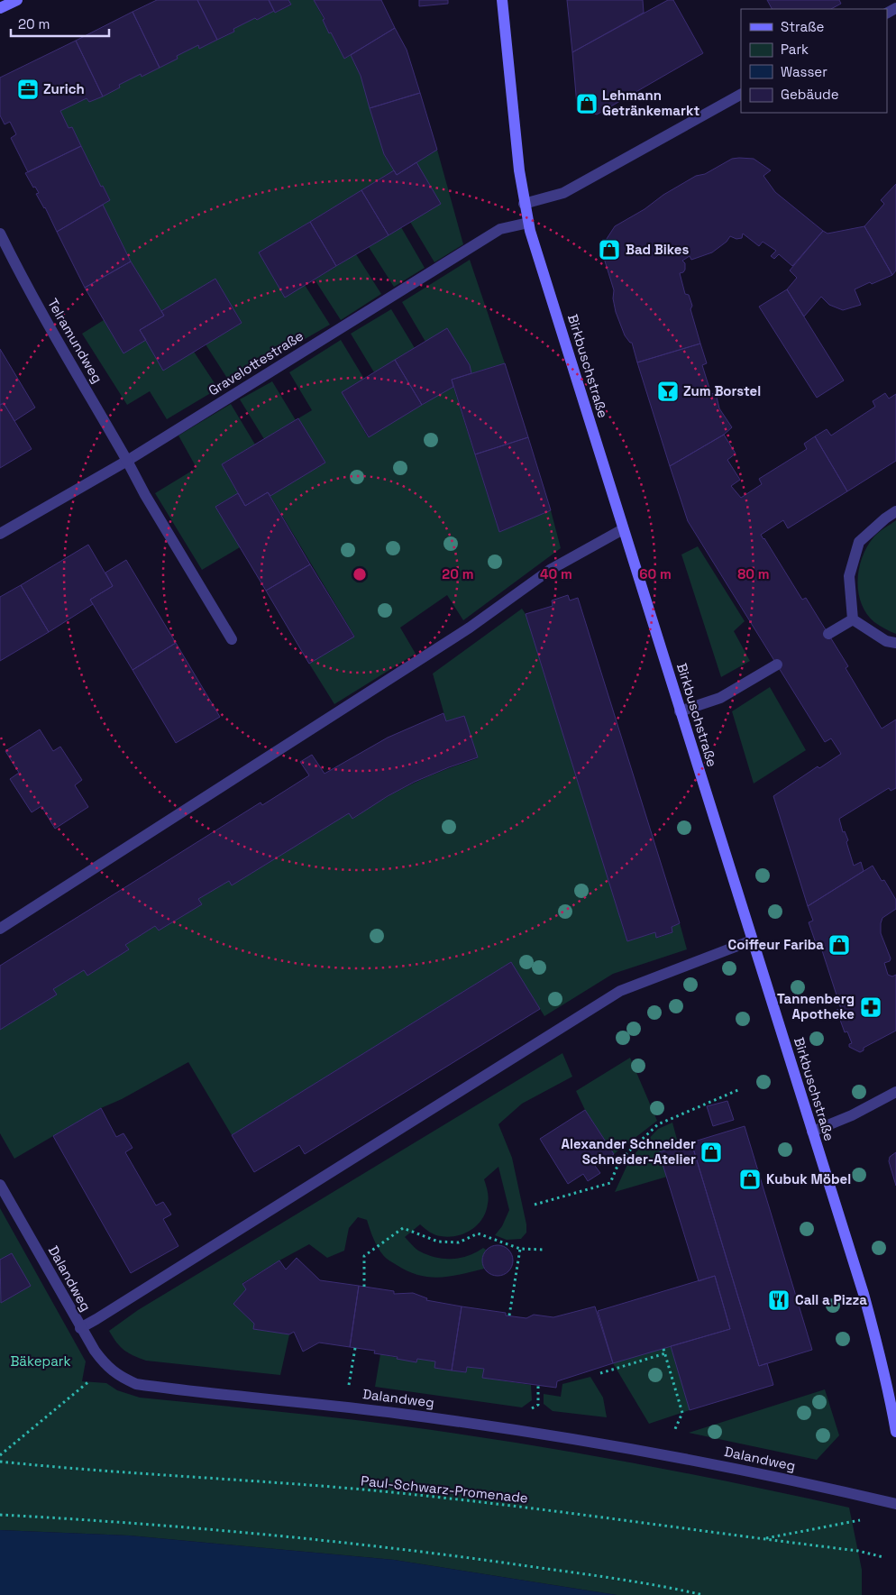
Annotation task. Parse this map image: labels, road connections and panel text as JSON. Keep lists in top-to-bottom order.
{
  "streets": {
    "street": [
      "Telramundweg",
      "Gravelottestraße",
      "Birkbuschstraße",
      "Dalandweg"
    ],
    "path": ["Paul-Schwarz-Promenade"]
  },
  "crossings": [
    ["Telramundweg", "Gravelottestraße"],
    ["Gravelottestraße", "Birkbuschstraße"]
  ],
  "parks": ["Bäkepark"],
  "places": {
    "office": ["Zurich"],
    "shop": [
      "Lehmann Getränkemarkt",
      "Bad Bikes",
      "Coiffeur Fariba",
      "Alexander Schneider Schneider-Atelier",
      "Kubuk Möbel"
    ],
    "bar": ["Zum Borstel"],
    "pharmacy": ["Tannenberg Apotheke"],
    "restaurant": ["Call a Pizza"]
  },
  "legend": [
    "Straße",
    "Park",
    "Wasser",
    "Gebäude"
  ],
  "scale_bar": "20 m",
  "rings": [
    "20 m",
    "40 m",
    "60 m",
    "80 m"
  ]
}
